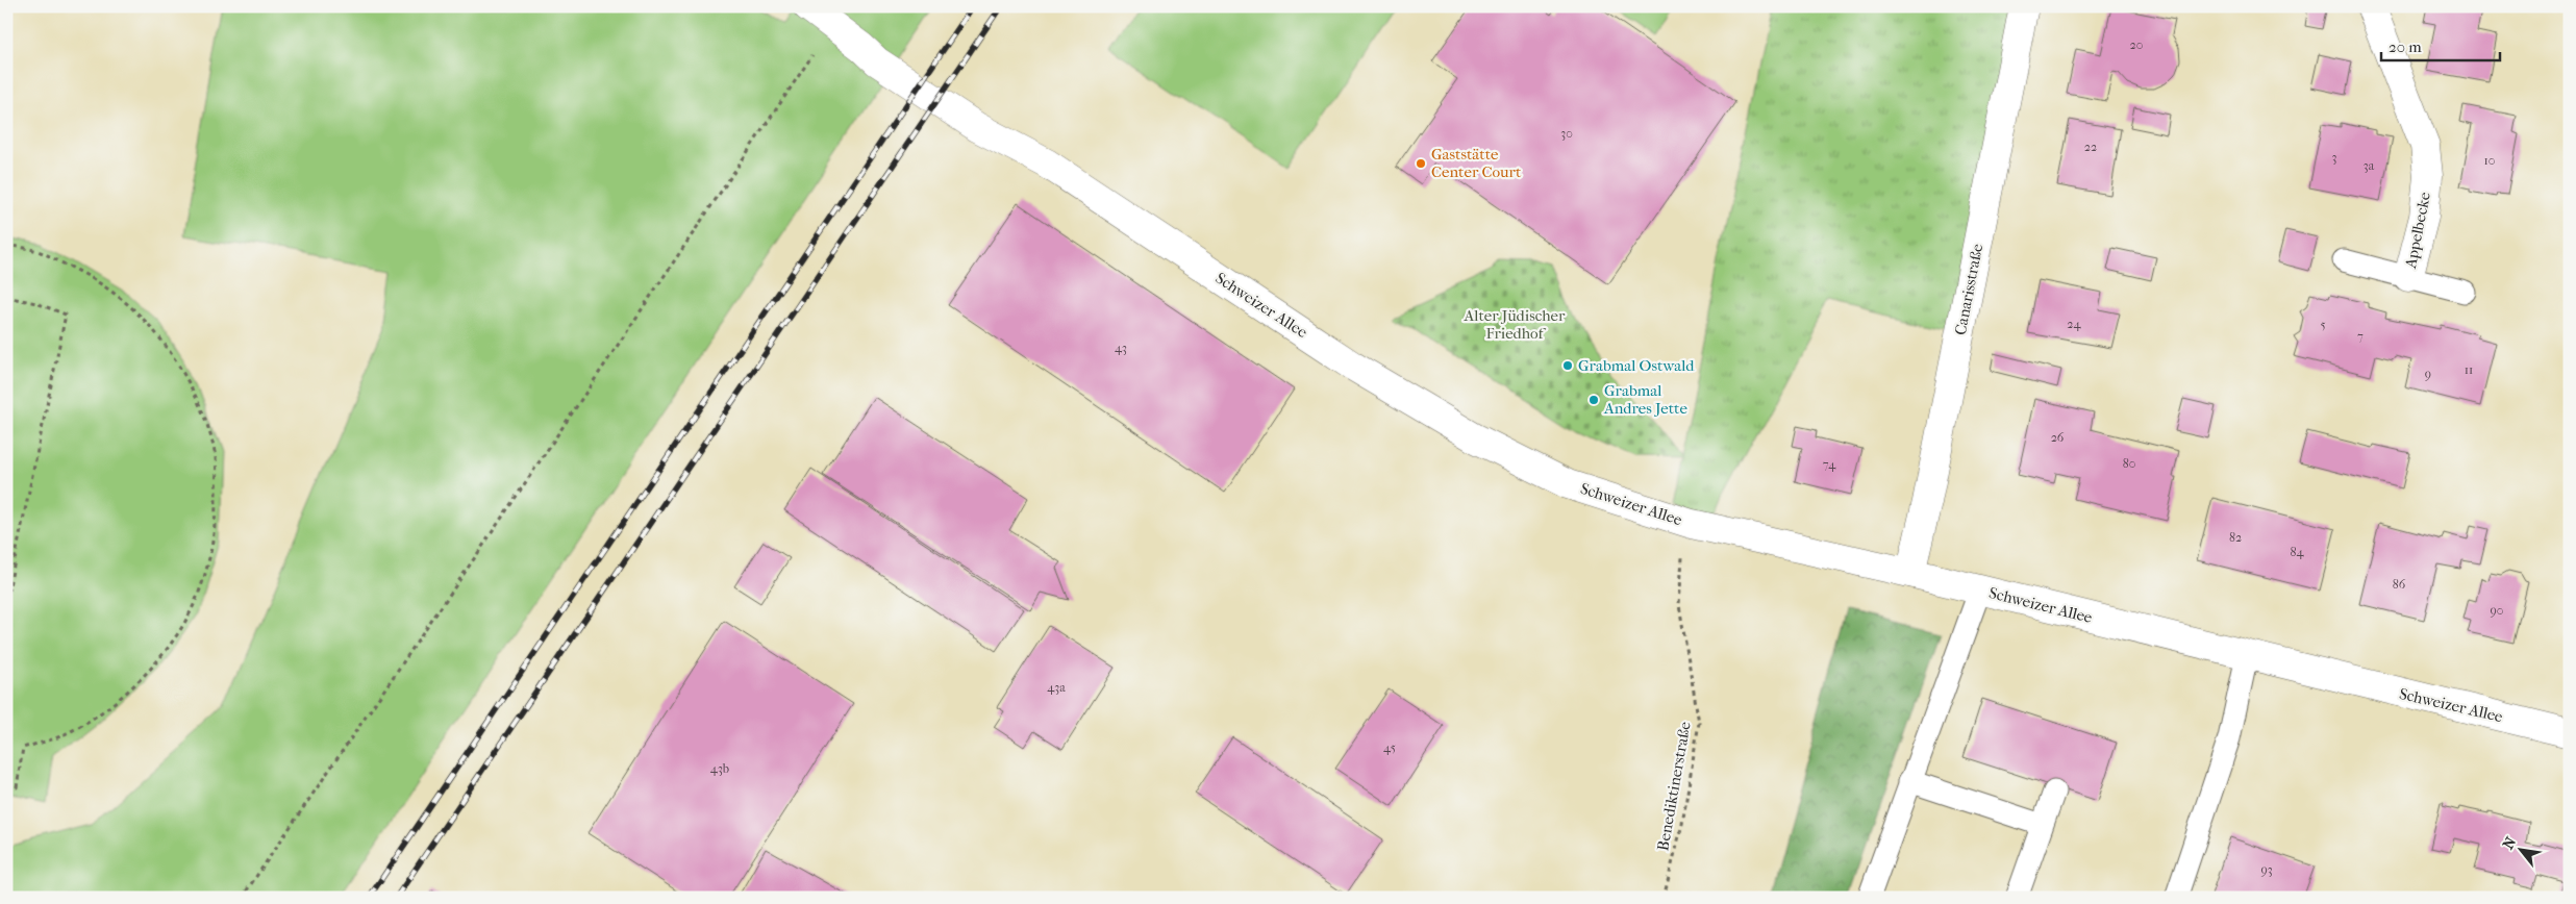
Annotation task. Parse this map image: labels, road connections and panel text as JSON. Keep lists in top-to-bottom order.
{
  "streets": {
    "street": ["Appelbecke", "Canarisstraße", "Schweizer Allee"],
    "path": ["Benediktinerstraße"]
  },
  "crossings": [
    ["Canarisstraße", "Schweizer Allee"],
    ["Schweizer Allee", "Benediktinerstraße"]
  ],
  "parks": ["Alter Jüdischer Friedhof"],
  "places": ["Gaststätte Center Court", "Grabmal Ostwald", "Grabmal Andres Jette"],
  "house_numbers": [
    "20",
    "30",
    "22",
    "3",
    "10",
    "3a",
    "24",
    "5",
    "7",
    "43",
    "11",
    "9",
    "26",
    "80",
    "74",
    "82",
    "84",
    "86",
    "90",
    "43a",
    "45",
    "43b",
    "93"
  ],
  "scale_bar": "20 m",
  "north": "top left"
}
